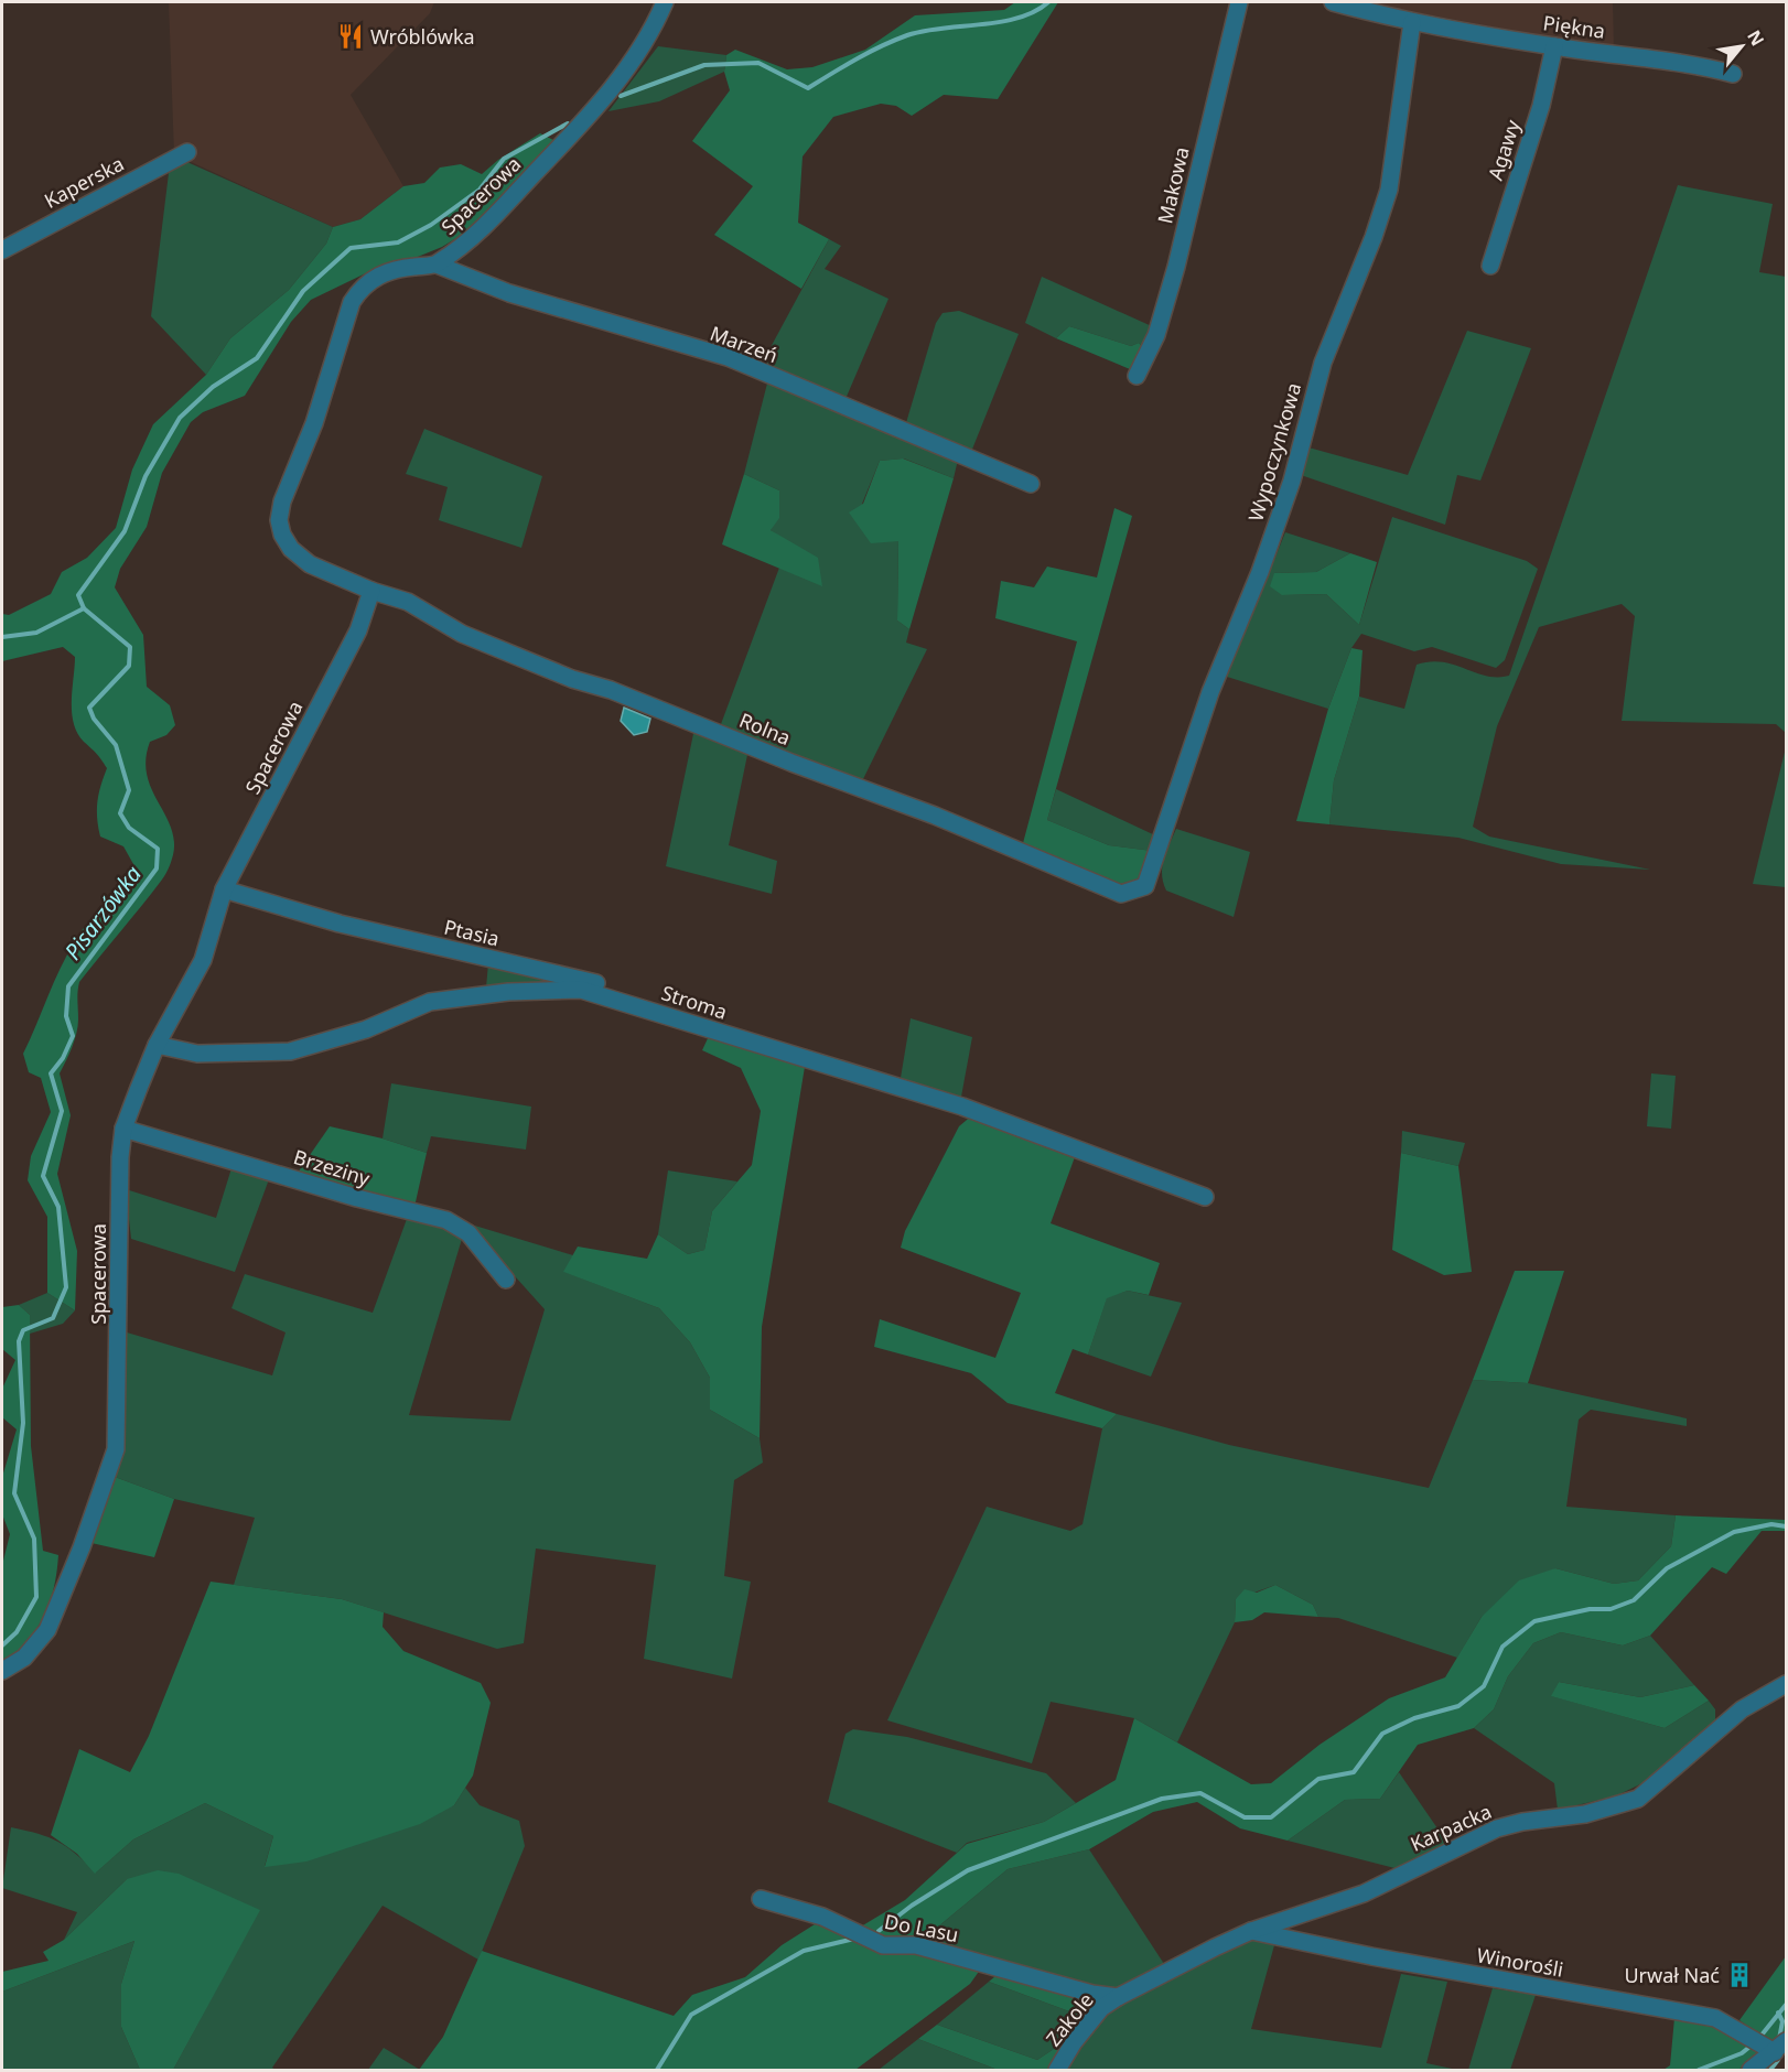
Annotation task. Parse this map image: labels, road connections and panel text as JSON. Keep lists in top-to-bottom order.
{
  "streets": {
    "street": [
      "Piękna",
      "Agawy",
      "Kaperska",
      "Makowa",
      "Spacerowa",
      "Marzeń",
      "Wypoczynkowa",
      "Rolna",
      "Ptasia",
      "Stroma",
      "Brzeziny",
      "Karpacka",
      "Do Lasu",
      "Winorośli",
      "Zakole"
    ]
  },
  "crossings": [
    ["Piękna", "Agawy"],
    ["Piękna", "Wypoczynkowa"],
    ["Spacerowa", "Marzeń"],
    ["Spacerowa", "Rolna"],
    ["Spacerowa", "Ptasia"],
    ["Spacerowa", "Stroma"],
    ["Spacerowa", "Brzeziny"],
    ["Wypoczynkowa", "Rolna"],
    ["Karpacka", "Do Lasu"],
    ["Karpacka", "Winorośli"],
    ["Karpacka", "Zakole"],
    ["Do Lasu", "Zakole"]
  ],
  "water": ["Pisarzówka"],
  "places": {
    "restaurant": ["Wróblówka"],
    "building": ["Urwał Nać"]
  },
  "north": "top right"
}
